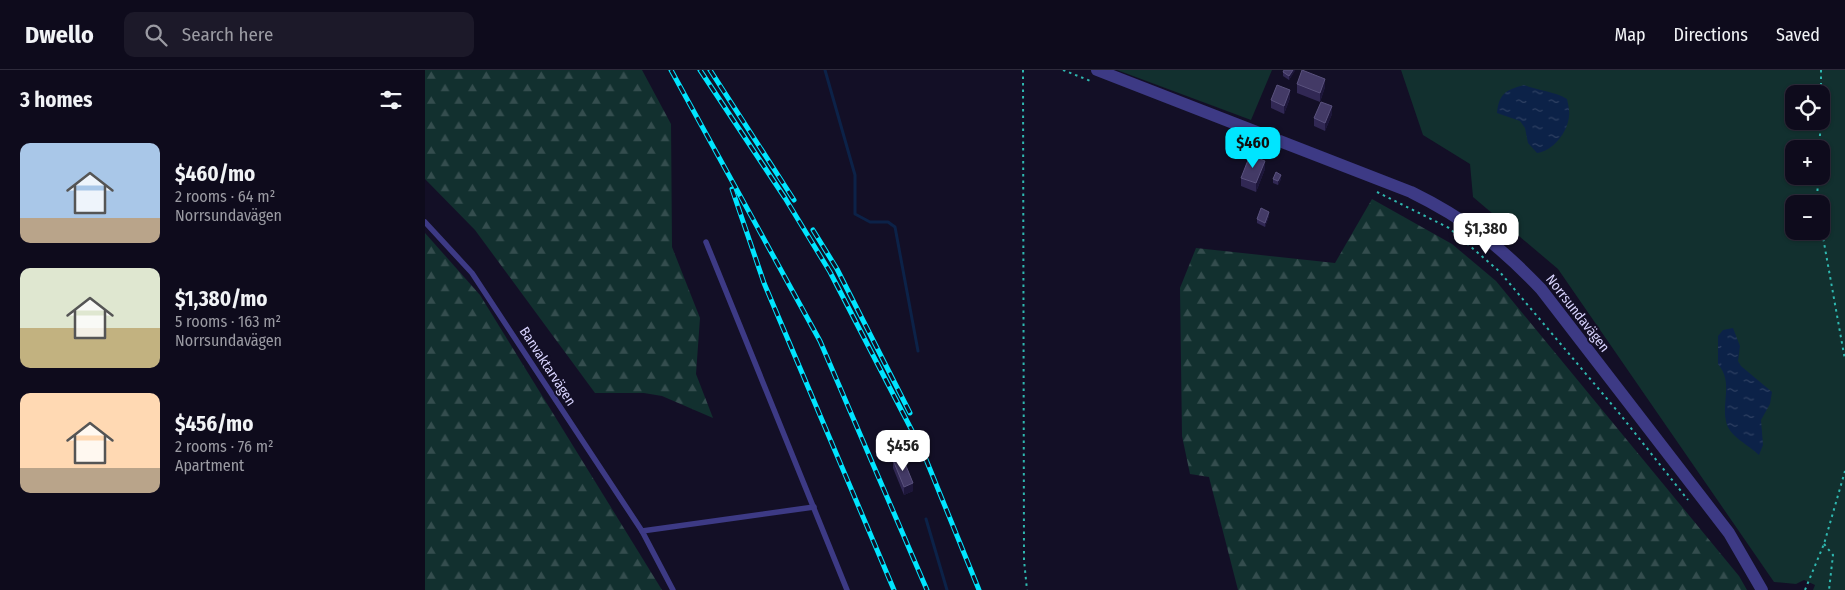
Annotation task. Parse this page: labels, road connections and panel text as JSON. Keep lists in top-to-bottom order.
{
  "streets": {
    "street": ["Norrsundavägen"],
    "lane": ["Banvaktarvägen"]
  },
  "page": {
    "header": "Dwello",
    "search": "Search here",
    "nav": ["Map", "Directions", "Saved"],
    "heading": "3 homes",
    "map_buttons": ["+", "−"],
    "price": ["$460", "$1,380", "$456"],
    "list": [
      {
        "name": "$460/mo",
        "note": "2 rooms · 64 m² · Norrsundavägen"
      },
      {
        "name": "$1,380/mo",
        "note": "5 rooms · 163 m² · Norrsundavägen"
      },
      {
        "name": "$456/mo",
        "note": "2 rooms · 76 m² · Apartment"
      }
    ]
  }
}
